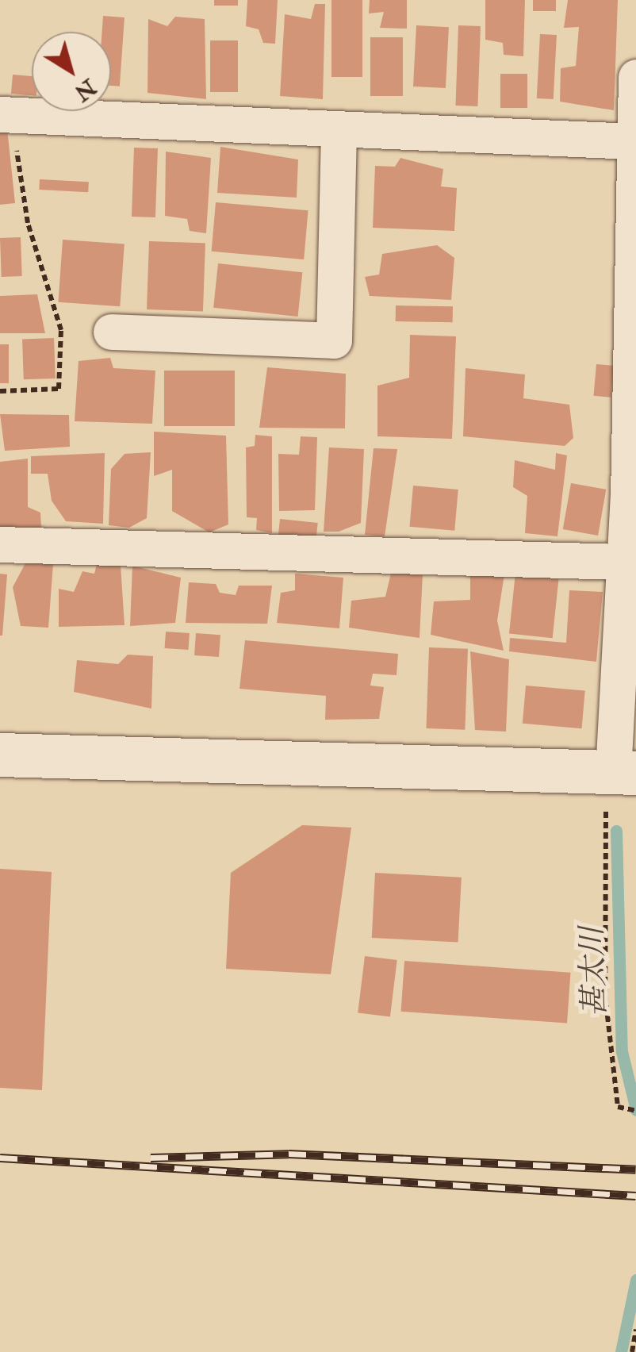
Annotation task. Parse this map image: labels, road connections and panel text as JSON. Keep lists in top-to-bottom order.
{
  "water": ["甚太川"],
  "north": "bottom right"
}
